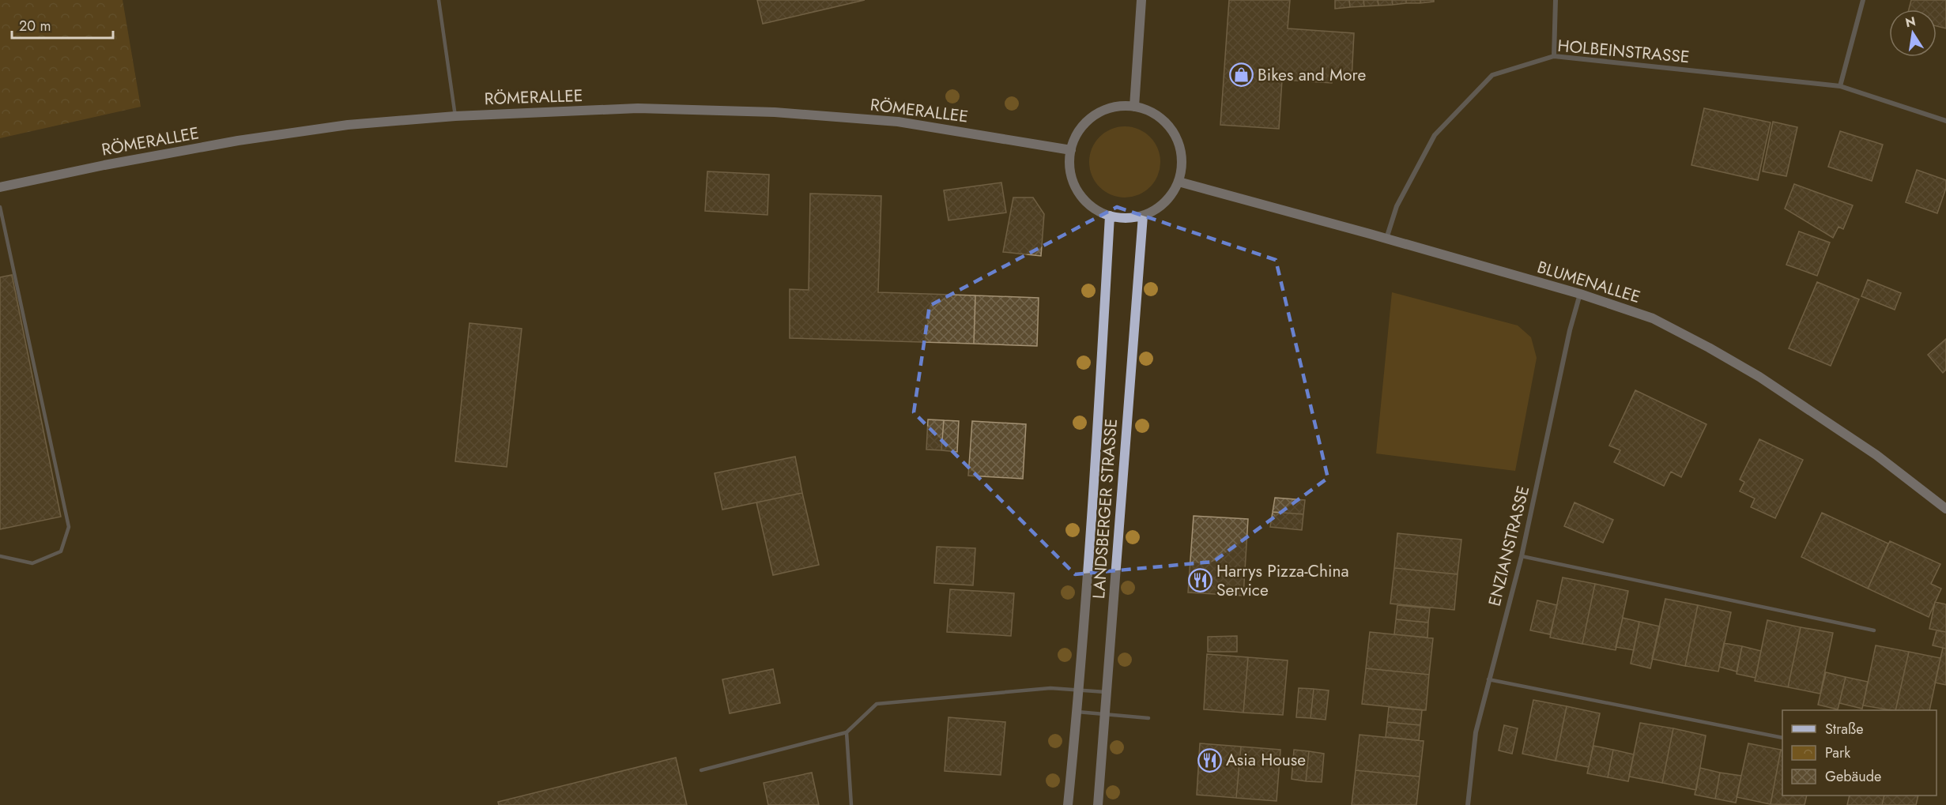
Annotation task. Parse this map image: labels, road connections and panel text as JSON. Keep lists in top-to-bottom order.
{
  "streets": {
    "street": [
      "HOLBEINSTRASSE",
      "RÖMERALLEE",
      "BLUMENALLEE",
      "LANDSBERGER STRASSE",
      "ENZIANSTRASSE"
    ]
  },
  "crossings": [
    ["HOLBEINSTRASSE", "BLUMENALLEE"],
    ["RÖMERALLEE", "BLUMENALLEE"],
    ["RÖMERALLEE", "LANDSBERGER STRASSE"],
    ["BLUMENALLEE", "LANDSBERGER STRASSE"],
    ["BLUMENALLEE", "ENZIANSTRASSE"]
  ],
  "places": {
    "shop": ["Bikes and More"],
    "restaurant": ["Harrys Pizza-China Service", "Asia House"]
  },
  "legend": ["Straße", "Park", "Gebäude"],
  "scale_bar": "20 m",
  "north": "top"
}
